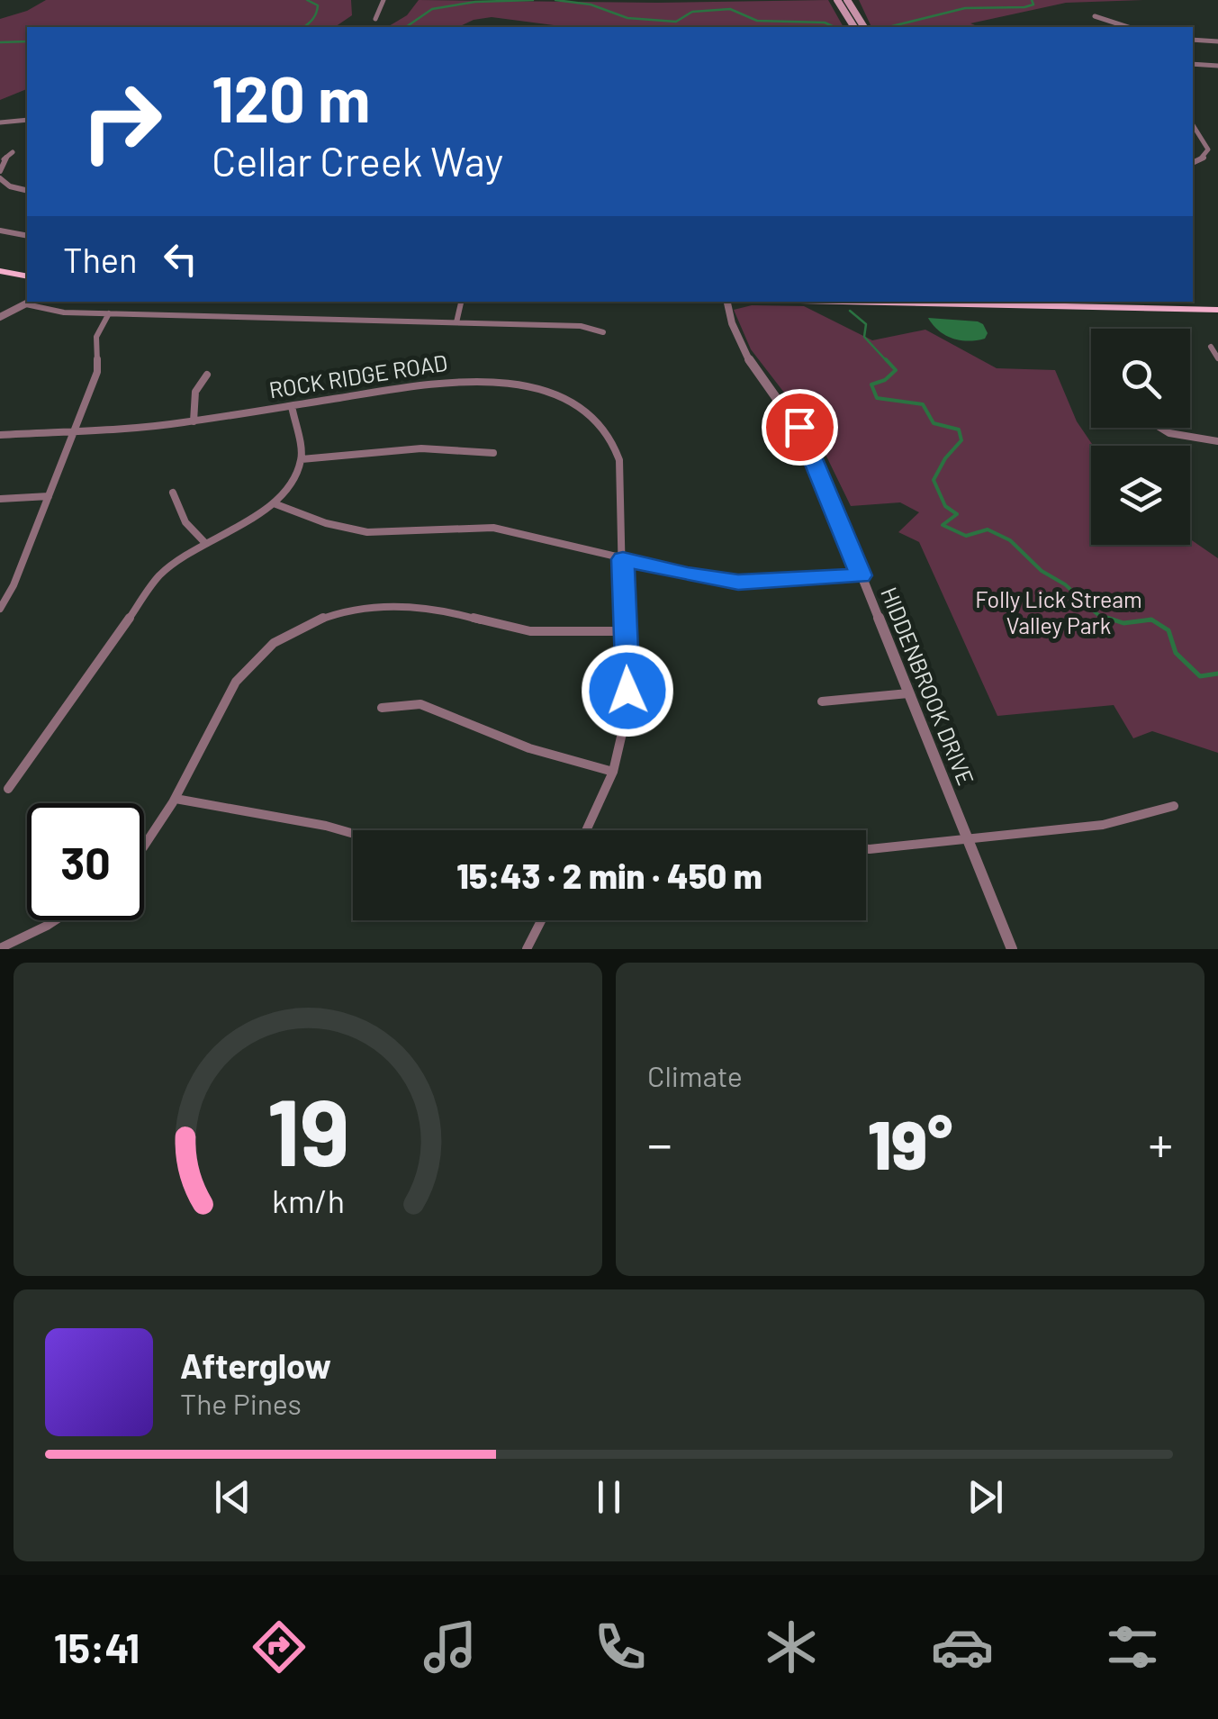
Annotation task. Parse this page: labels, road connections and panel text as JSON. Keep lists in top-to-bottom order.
{
  "streets": {
    "street": ["ROCK RIDGE ROAD", "HIDDENBROOK DRIVE"]
  },
  "parks": ["Folly Lick Stream Valley Park"],
  "page": {
    "turn": ["120 m", "Cellar Creek Way"],
    "then": "Then",
    "limit": "30",
    "trip": "15:43 · 2 min · 450 m",
    "tile": "Climate",
    "heat": ["−", "19°", "+"],
    "song": ["Afterglow", "The Pines"],
    "tabs": "15:41",
    "gauge": ["19", "km/h"]
  }
}
